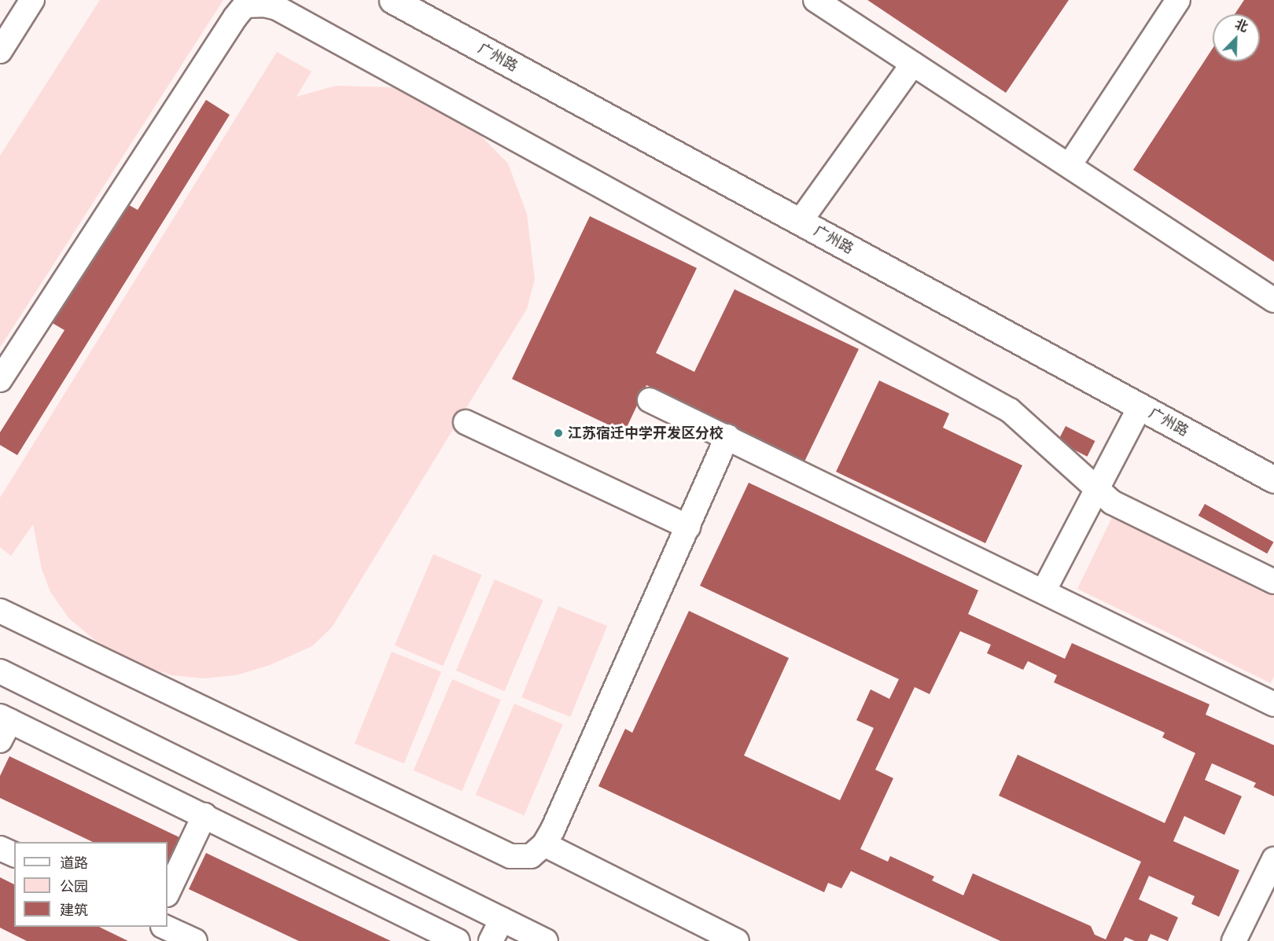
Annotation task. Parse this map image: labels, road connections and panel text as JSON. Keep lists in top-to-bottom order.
{
  "streets": {
    "main road": ["广州路"]
  },
  "places": ["江苏宿迁中学开发区分校"],
  "legend": ["道路", "公园", "建筑"],
  "north": "top right"
}
